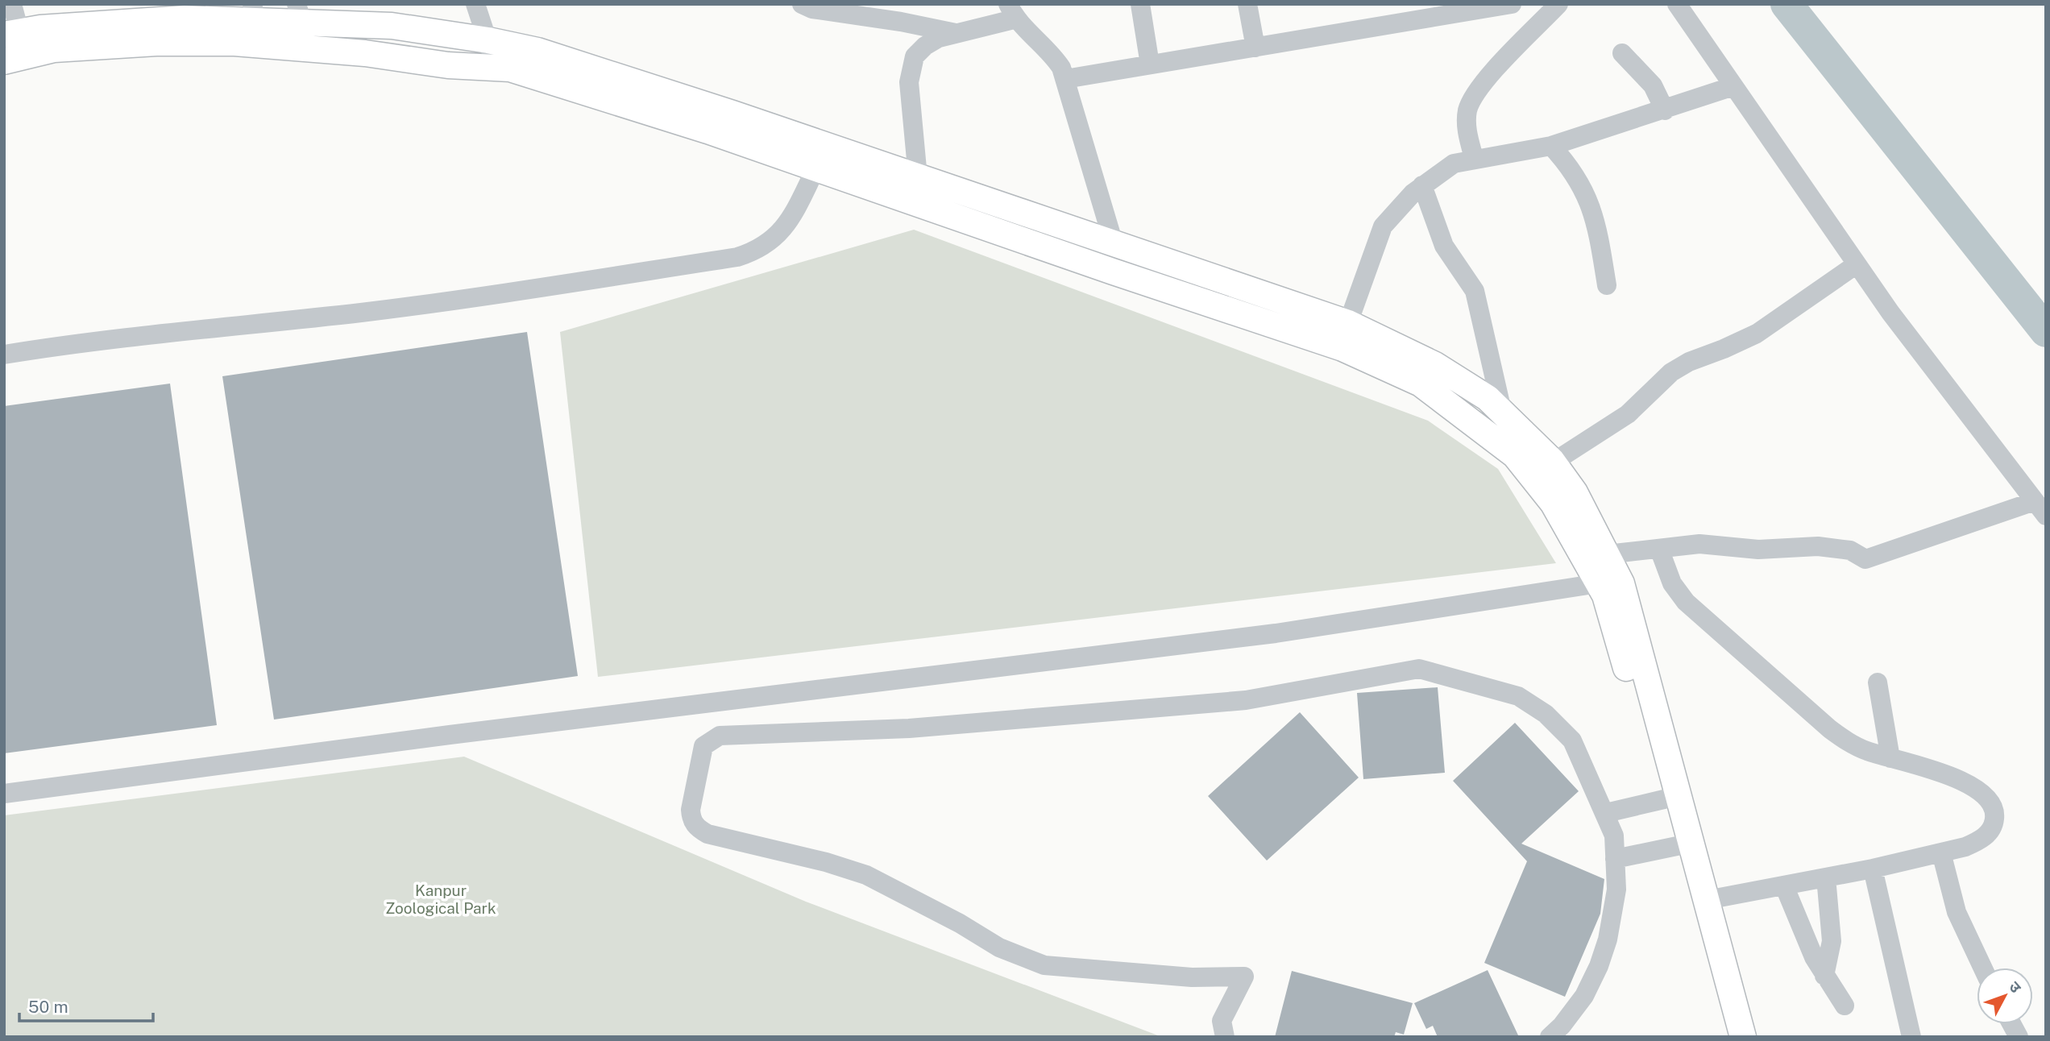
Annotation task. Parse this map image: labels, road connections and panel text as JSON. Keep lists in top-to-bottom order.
{
  "parks": ["Kanpur Zoological Park"],
  "scale_bar": "50 m",
  "north": "top right"
}
